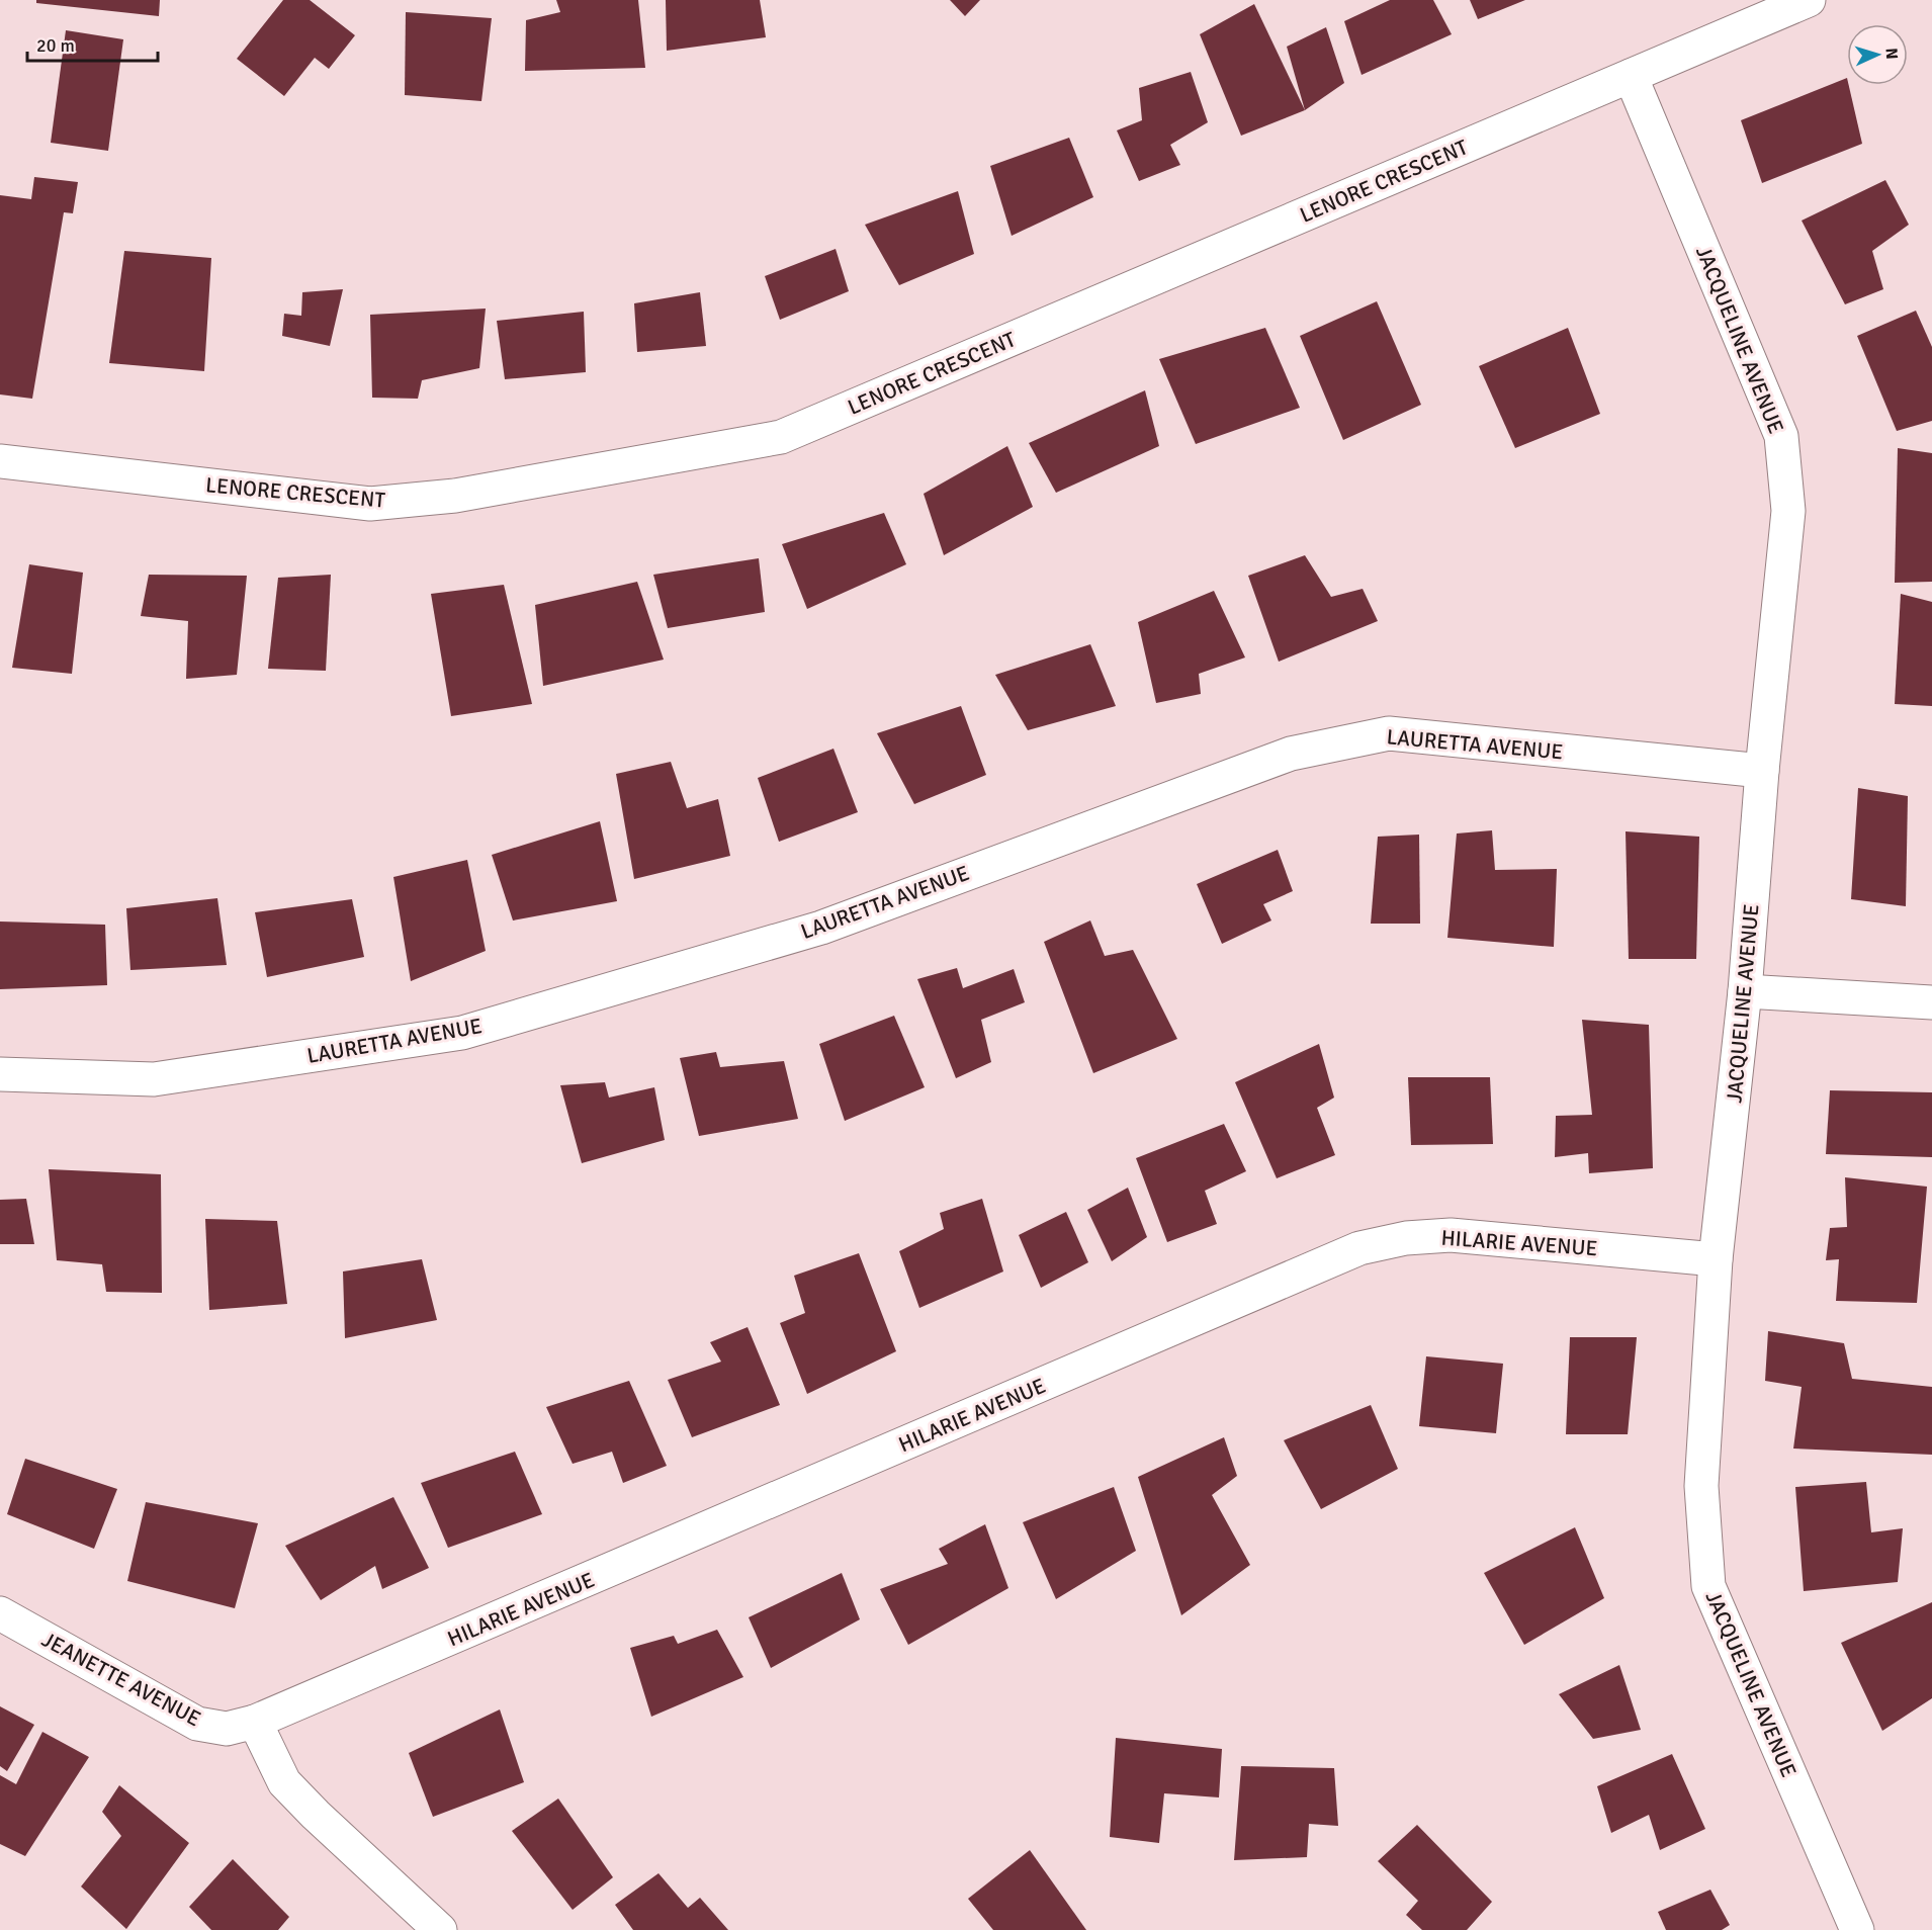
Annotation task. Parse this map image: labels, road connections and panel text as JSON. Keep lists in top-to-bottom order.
{
  "streets": {
    "street": [
      "LENORE CRESCENT",
      "JACQUELINE AVENUE",
      "LAURETTA AVENUE",
      "HILARIE AVENUE",
      "JEANETTE AVENUE"
    ]
  },
  "crossings": [
    ["LENORE CRESCENT", "JACQUELINE AVENUE"],
    ["JACQUELINE AVENUE", "LAURETTA AVENUE"],
    ["JACQUELINE AVENUE", "HILARIE AVENUE"],
    ["HILARIE AVENUE", "JEANETTE AVENUE"]
  ],
  "scale_bar": "20 m",
  "north": "right"
}
